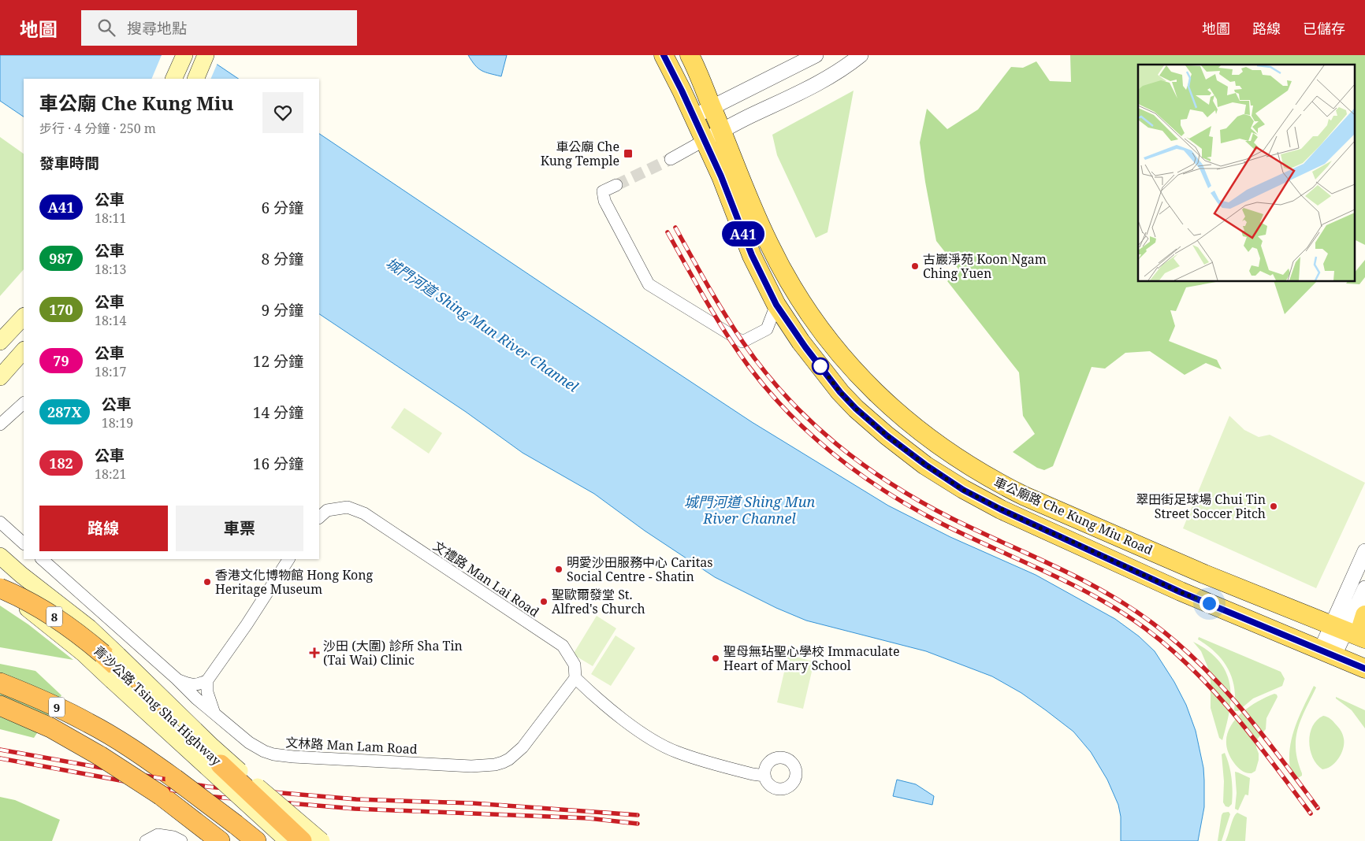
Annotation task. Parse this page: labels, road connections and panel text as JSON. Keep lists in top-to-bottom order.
{
  "streets": {
    "highway": ["8", "青沙公路 Tsing Sha Highway", "9"],
    "main road": ["車公廟路 Che Kung Miu Road"],
    "street": ["文禮路 Man Lai Road", "文林路 Man Lam Road"]
  },
  "crossings": [
    ["文禮路 Man Lai Road", "文林路 Man Lam Road"]
  ],
  "water": ["城門河道 Shing Mun River Channel"],
  "places": {
    "transit": ["車公廟 Che Kung Temple"],
    "other": [
      "古巖淨苑 Koon Ngam Ching Yuen",
      "翠田街足球場 Chui Tin Street Soccer Pitch",
      "明愛沙田服務中心 Caritas Social Centre - Shatin",
      "香港文化博物館 Hong Kong Heritage Museum",
      "聖歐爾發堂 St. Alfred's Church",
      "聖母無玷聖心學校 Immaculate Heart of Mary School"
    ],
    "health": ["沙田 (大圍) 診所 Sha Tin (Tai Wai) Clinic"]
  },
  "lines": ["bus line A41"],
  "page": {
    "header": "地圖",
    "search": "搜尋地點",
    "nav": ["地圖", "路線", "已儲存"],
    "on_map": "A41",
    "heading": [
      ["車公廟 Che Kung Miu", "步行 · 4 分鐘 · 250 m"],
      "發車時間"
    ],
    "list": [
      {
        "mark": "A41",
        "name": "公車",
        "note": "18:11",
        "value": "6 分鐘"
      },
      {
        "mark": "987",
        "name": "公車",
        "note": "18:13",
        "value": "8 分鐘"
      },
      {
        "mark": "170",
        "name": "公車",
        "note": "18:14",
        "value": "9 分鐘"
      },
      {
        "mark": "79",
        "name": "公車",
        "note": "18:17",
        "value": "12 分鐘"
      },
      {
        "mark": "287X",
        "name": "公車",
        "note": "18:19",
        "value": "14 分鐘"
      },
      {
        "mark": "182",
        "name": "公車",
        "note": "18:21",
        "value": "16 分鐘"
      }
    ],
    "buttons": ["路線", "車票"]
  }
}
